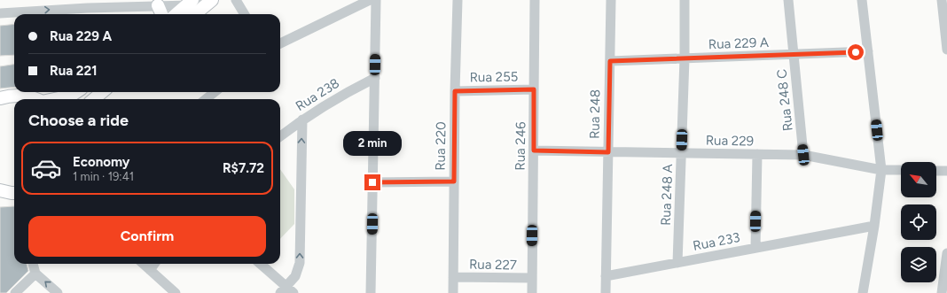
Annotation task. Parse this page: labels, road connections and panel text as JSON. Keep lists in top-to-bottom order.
{
  "streets": {
    "street": [
      "Rua 229 A",
      "Rua 255",
      "Rua 238",
      "Rua 248 C",
      "Rua 248",
      "Rua 229",
      "Rua 220",
      "Rua 246",
      "Rua 248 A",
      "Rua 233",
      "Rua 227"
    ]
  },
  "crossings": [
    ["Rua 229 A", "Rua 248 C"],
    ["Rua 229 A", "Rua 248"],
    ["Rua 229 A", "Rua 248 A"],
    ["Rua 255", "Rua 220"],
    ["Rua 255", "Rua 246"],
    ["Rua 248 C", "Rua 229"],
    ["Rua 248", "Rua 229"],
    ["Rua 248", "Rua 233"],
    ["Rua 229", "Rua 246"],
    ["Rua 229", "Rua 248 A"],
    ["Rua 220", "Rua 227"],
    ["Rua 246", "Rua 227"],
    ["Rua 248 A", "Rua 233"]
  ],
  "north": "top left",
  "page": {
    "banner": ["Rua 229 A", "Rua 221"],
    "heading": "Choose a ride",
    "bubble": "2 min",
    "list": [
      {
        "name": "Economy",
        "note": "1 min · 19:41",
        "value": "R$7.72"
      }
    ],
    "buttons": "Confirm"
  }
}
